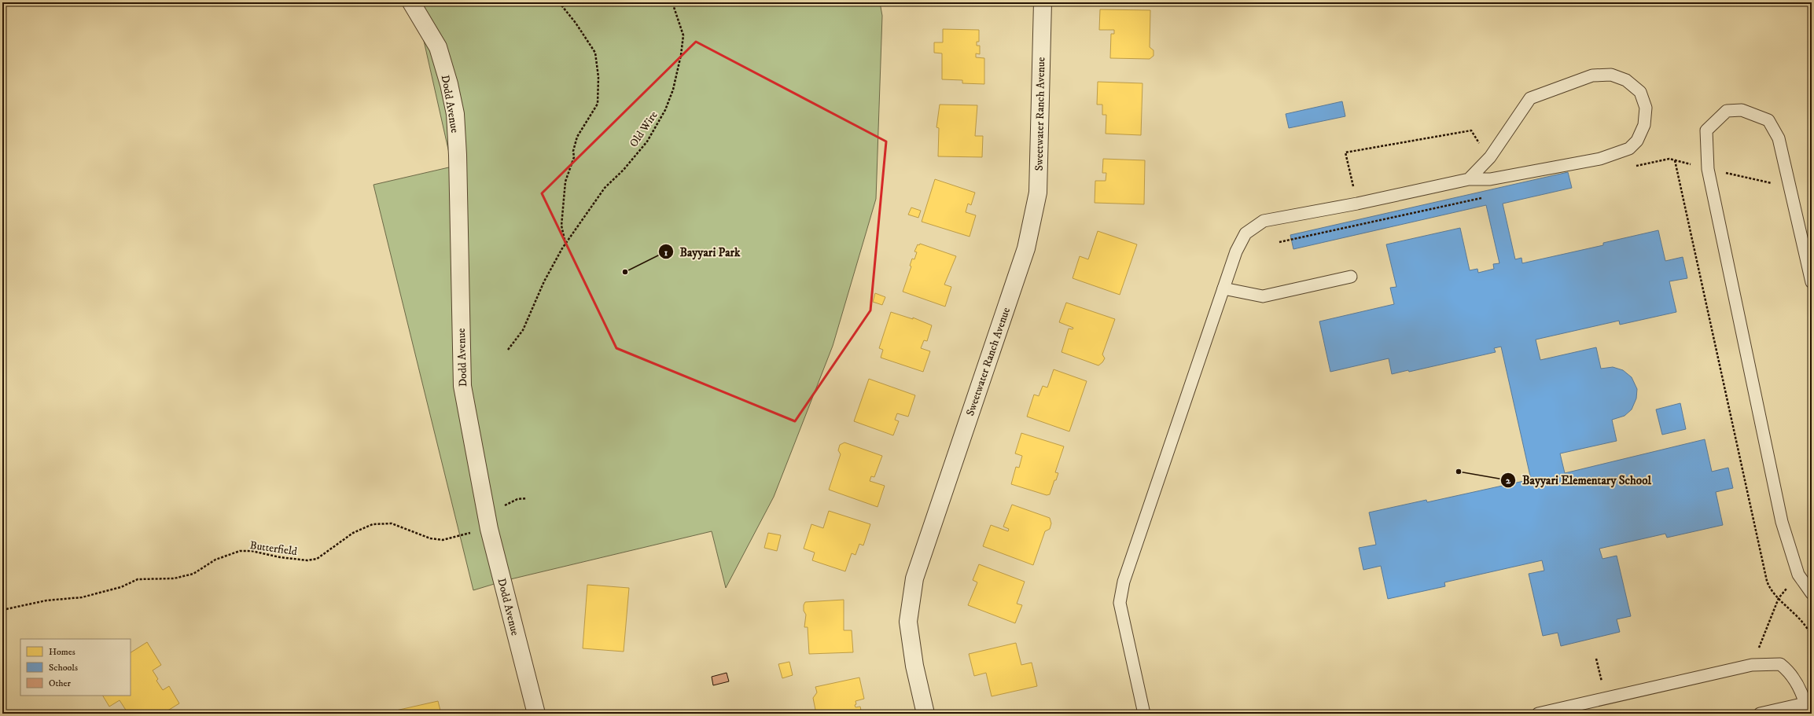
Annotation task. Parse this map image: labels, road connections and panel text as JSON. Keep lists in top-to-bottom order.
{
  "streets": {
    "street": ["Dodd Avenue", "Sweetwater Ranch Avenue"],
    "path": ["Old Wire", "Butterfield"]
  },
  "places": ["Bayyari Park", "Bayyari Elementary School"],
  "legend": ["Homes", "Schools", "Other"]
}
